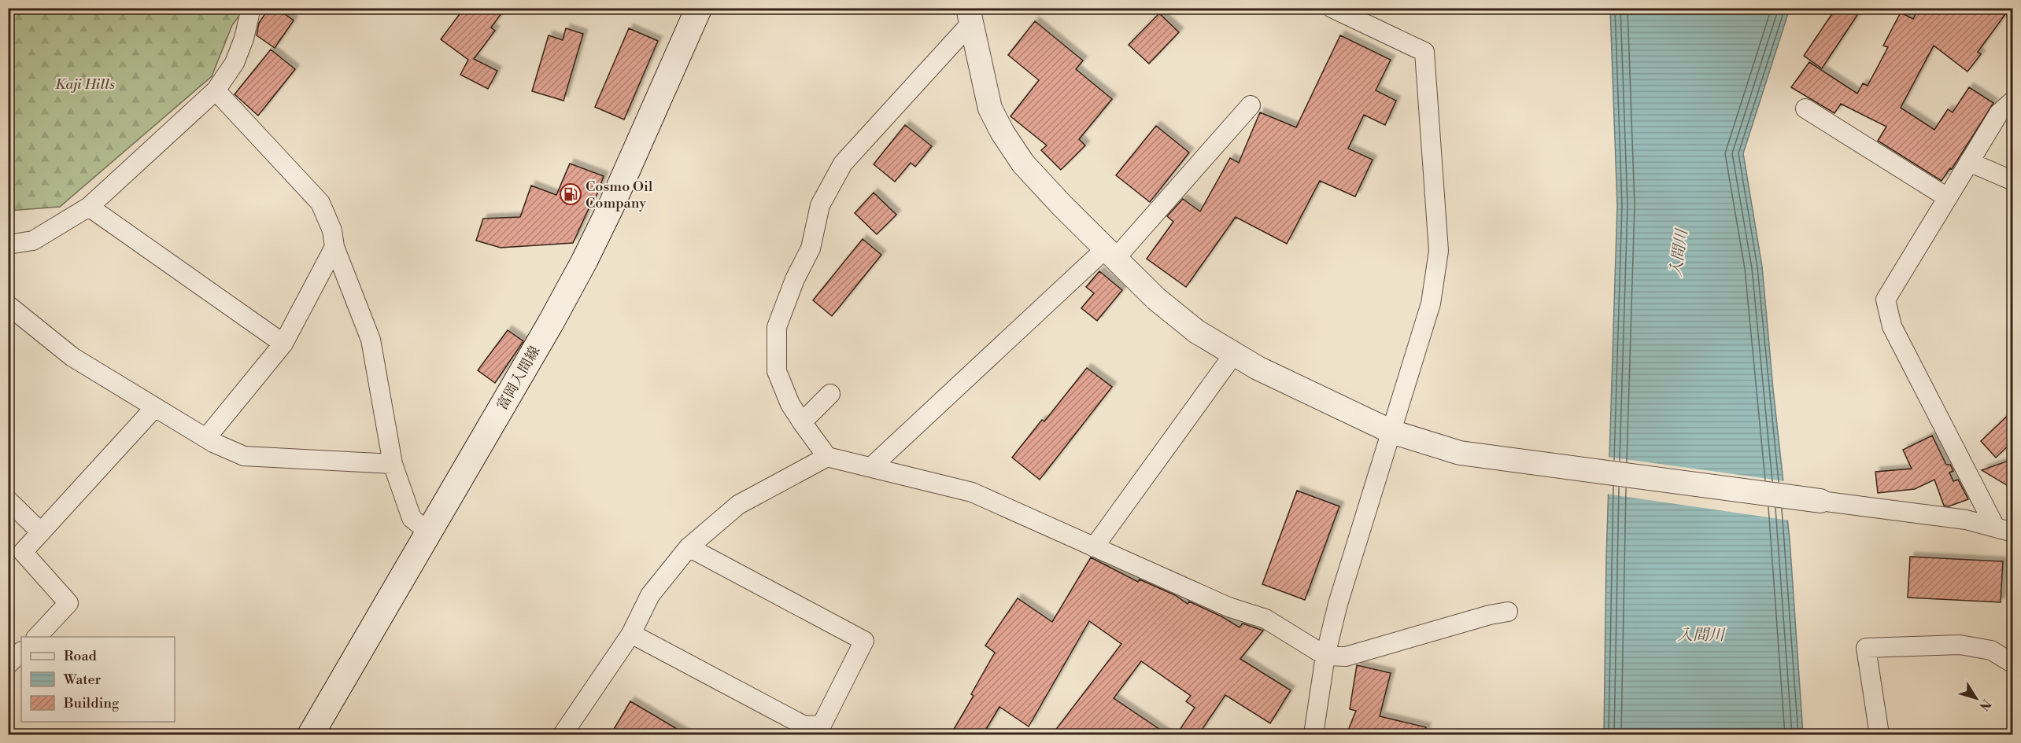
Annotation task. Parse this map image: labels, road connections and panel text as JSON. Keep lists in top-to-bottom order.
{
  "streets": {
    "main road": ["富岡入間線"]
  },
  "water": ["入間川"],
  "parks": ["Kaji Hills"],
  "places": {
    "fuel station": ["Cosmo Oil Company"]
  },
  "legend": ["Road", "Water", "Building"],
  "north": "bottom right"
}
